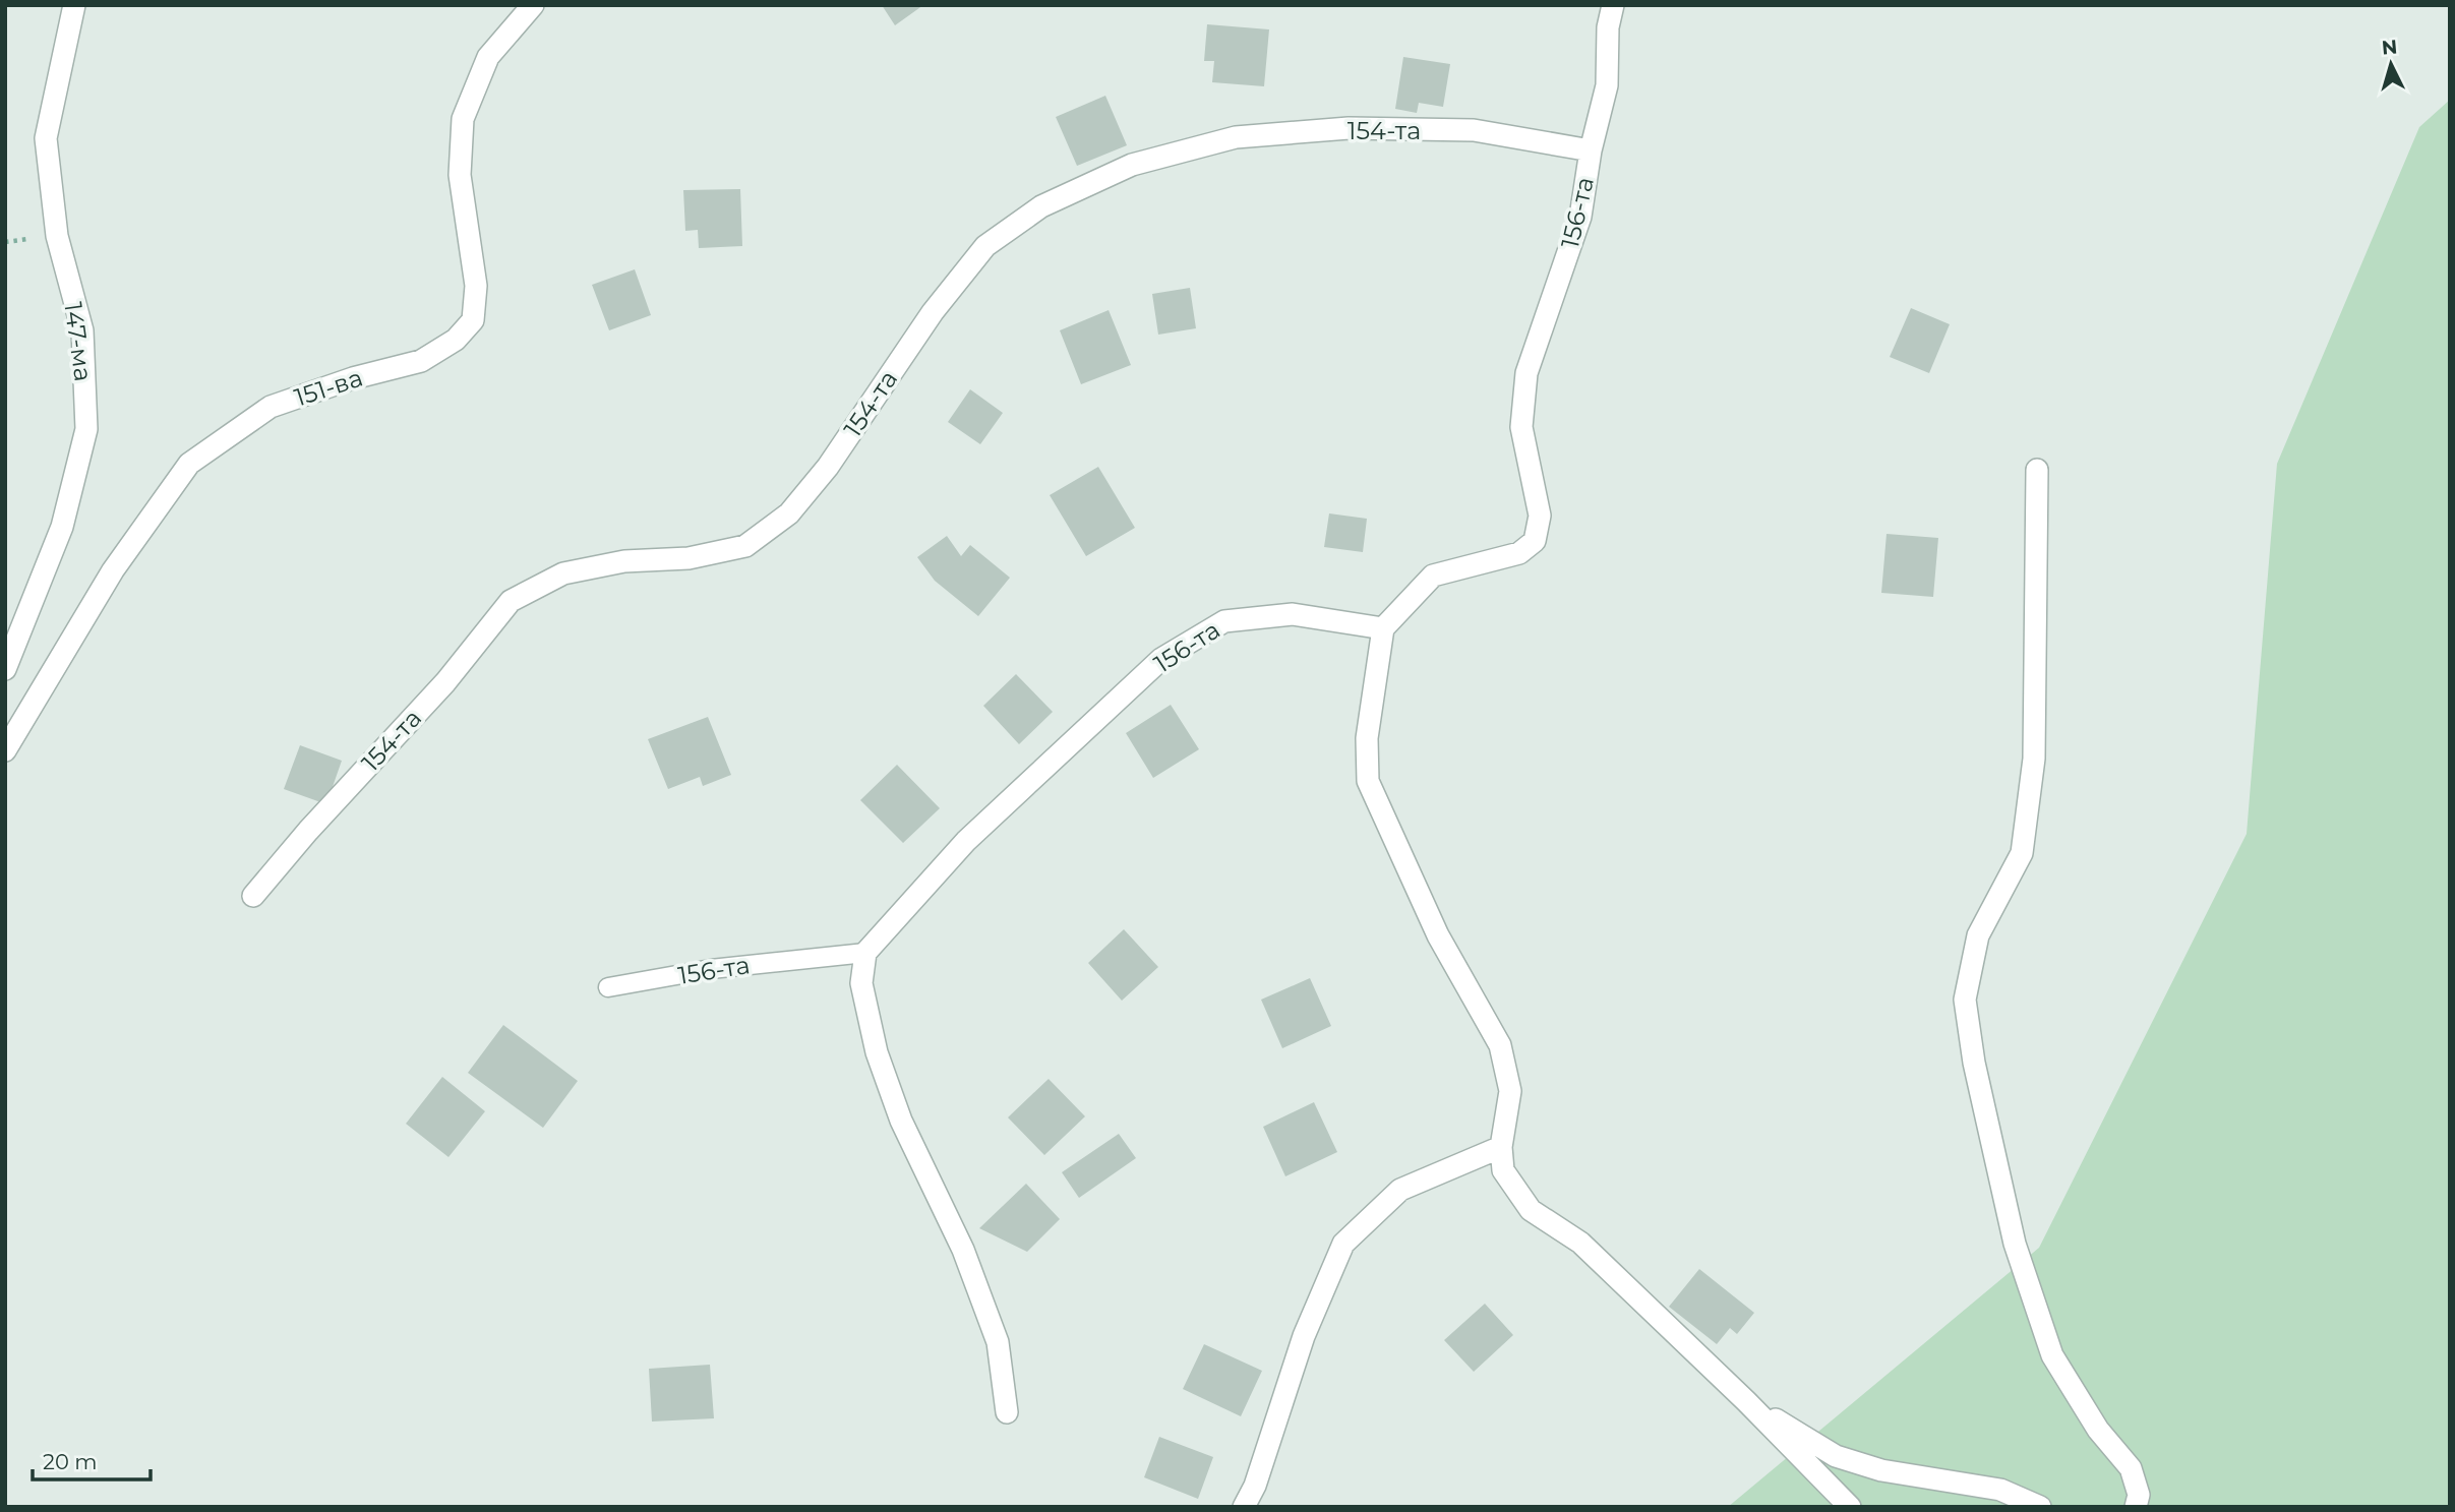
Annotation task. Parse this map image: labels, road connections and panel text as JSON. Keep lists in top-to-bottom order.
{
  "streets": {
    "street": [
      "154-та",
      "156-та",
      "147-ма",
      "151-ва"
    ]
  },
  "crossings": [
    ["154-та", "156-та"]
  ],
  "scale_bar": "20 m",
  "north": "top"
}
